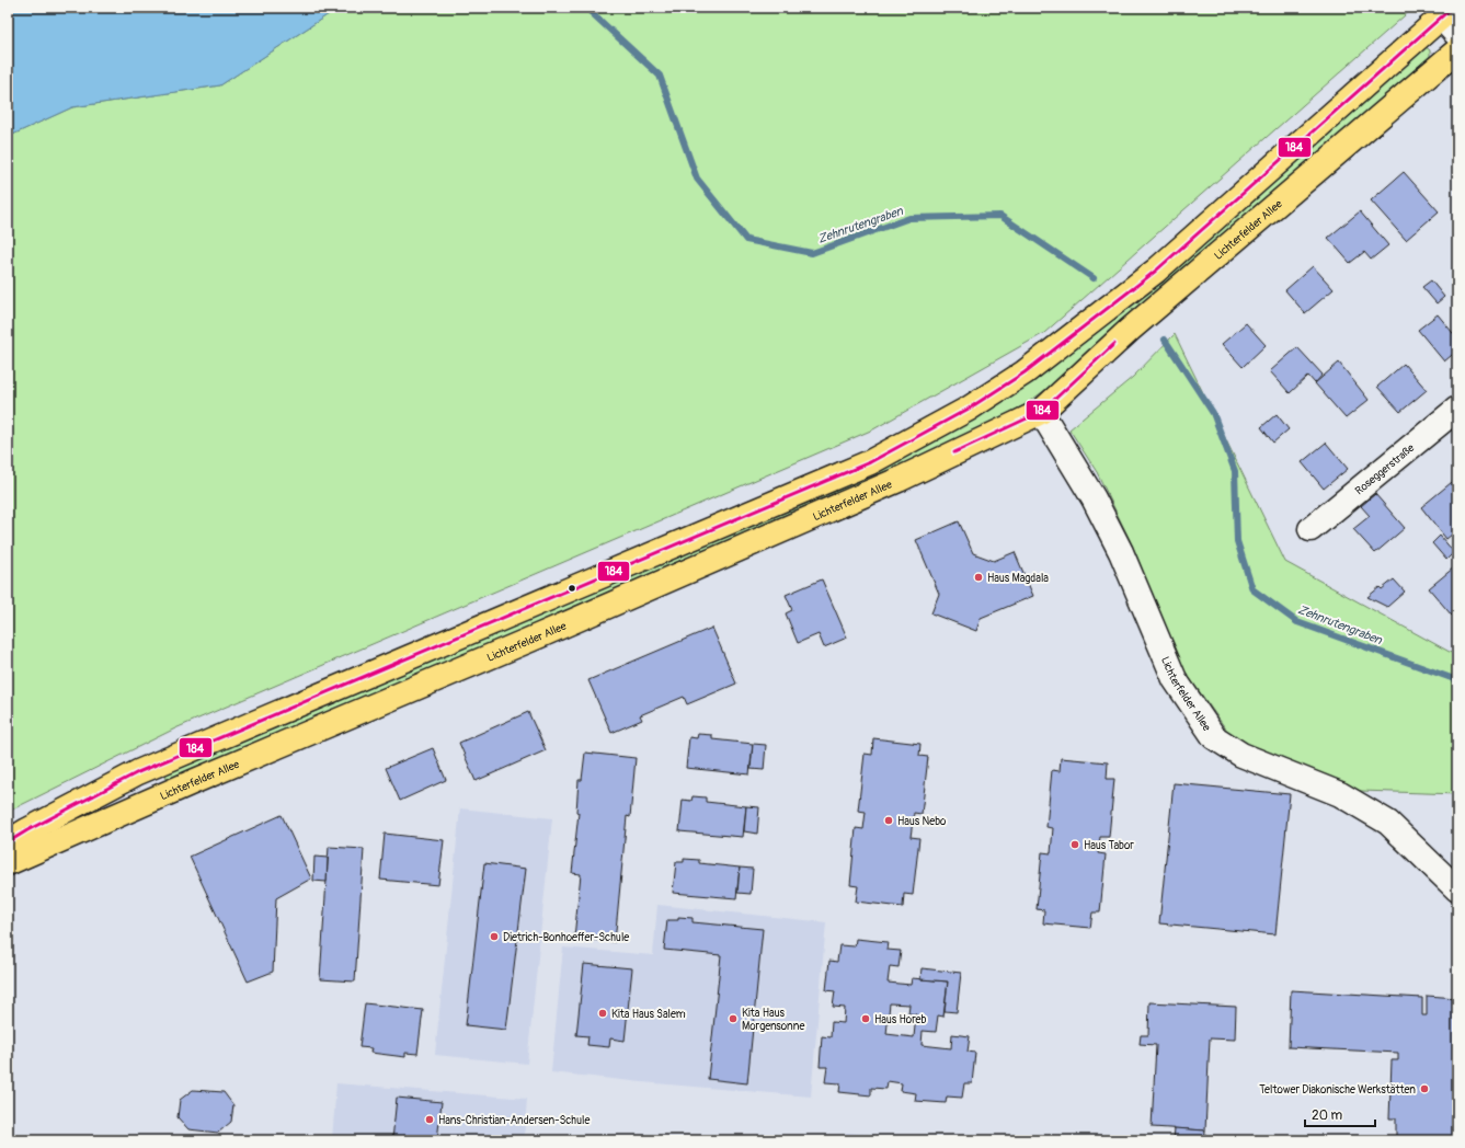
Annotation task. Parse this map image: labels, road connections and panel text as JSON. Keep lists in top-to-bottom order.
{
  "streets": {
    "main road": ["Lichterfelder Allee"],
    "street": ["Roseggerstraße"]
  },
  "water": ["Zehnrutengraben"],
  "places": [
    "Haus Magdala",
    "Haus Nebo",
    "Haus Tabor",
    "Dietrich-Bonhoeffer-Schule",
    "Kita Haus Salem",
    "Kita Haus Morgensonne",
    "Haus Horeb",
    "Teltower Diakonische Werkstätten",
    "Hans-Christian-Andersen-Schule"
  ],
  "lines": ["transit line 184"],
  "scale_bar": "20 m"
}
